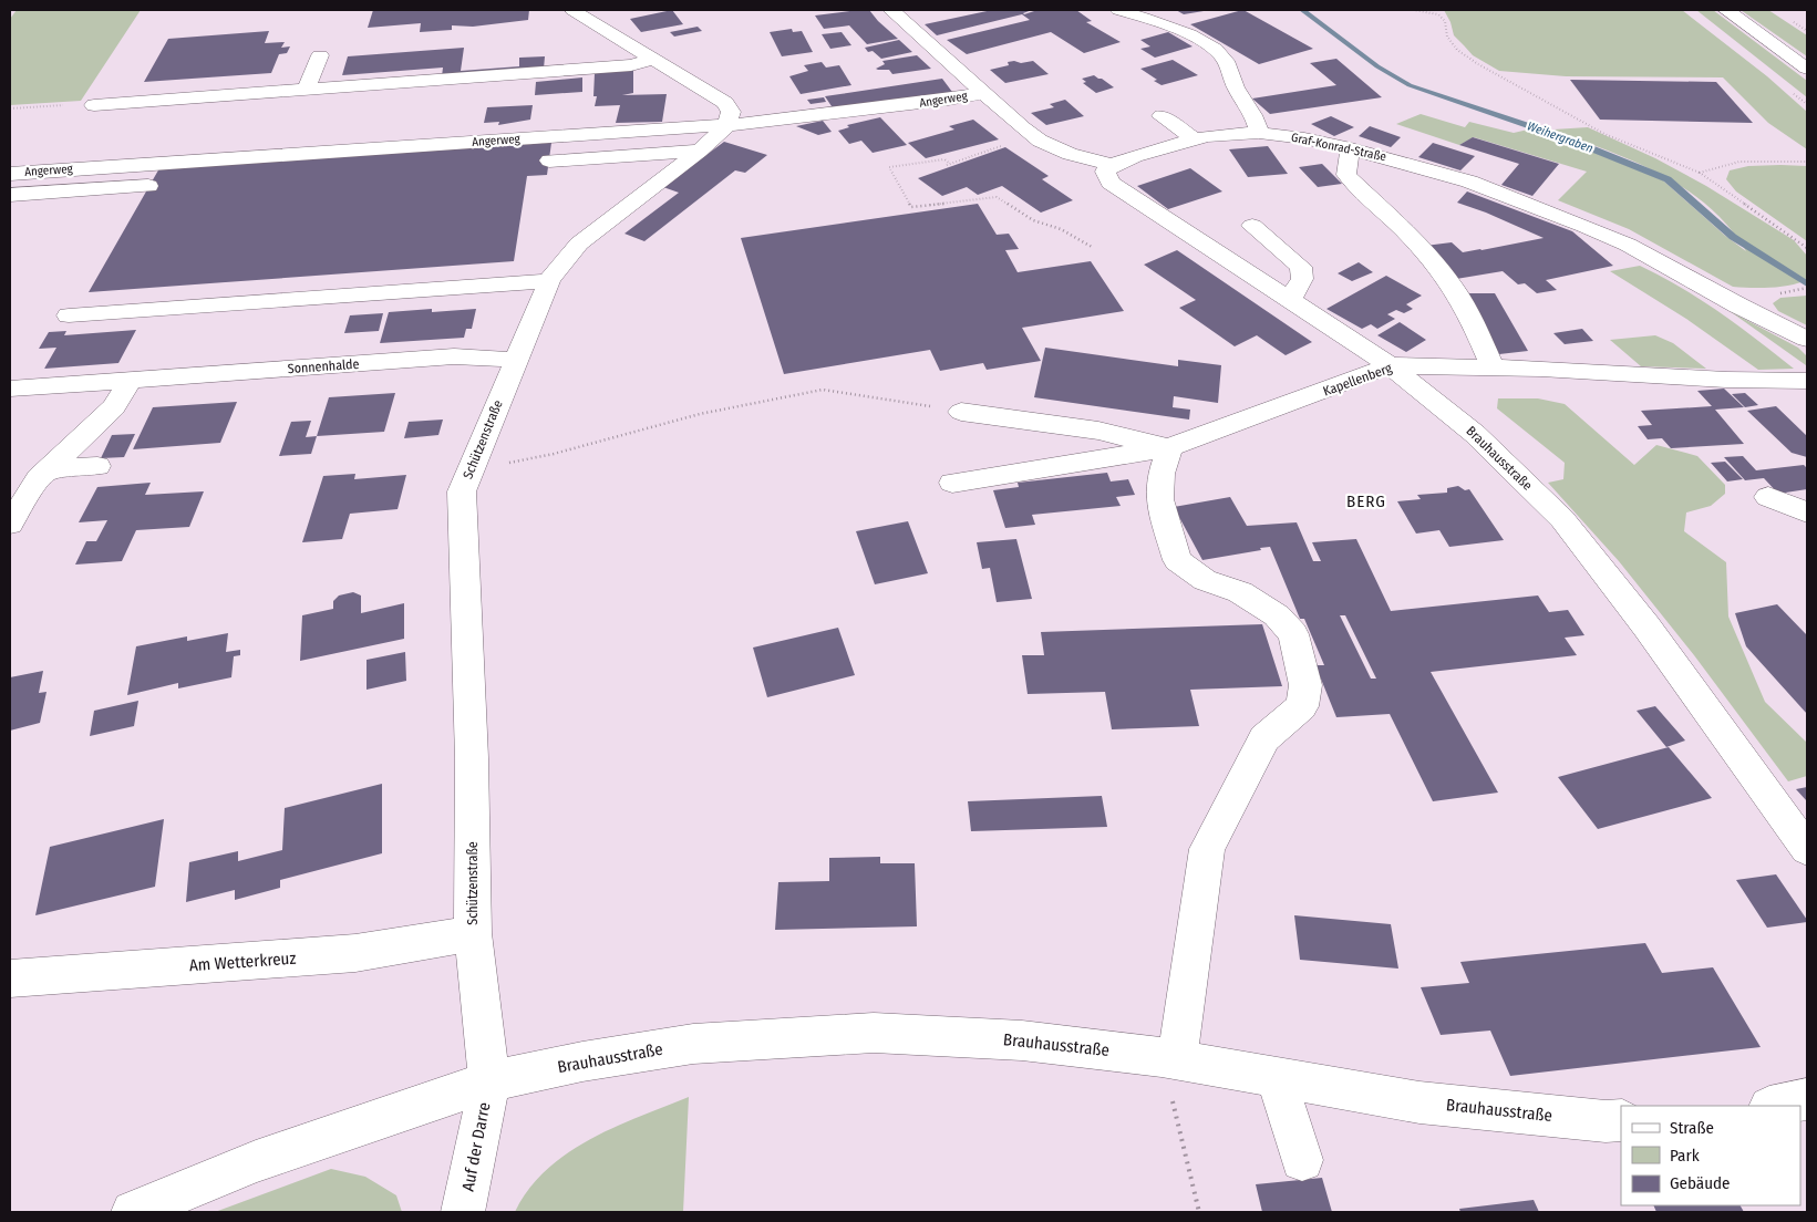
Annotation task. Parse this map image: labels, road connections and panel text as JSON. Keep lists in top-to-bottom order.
{
  "streets": {
    "street": [
      "Angerweg",
      "Graf-Konrad-Straße",
      "Sonnenhalde",
      "Kapellenberg",
      "Schützenstraße",
      "Brauhausstraße",
      "Am Wetterkreuz",
      "Auf der Darre"
    ]
  },
  "crossings": [
    ["Angerweg", "Schützenstraße"],
    ["Graf-Konrad-Straße", "Brauhausstraße"],
    ["Sonnenhalde", "Schützenstraße"],
    ["Kapellenberg", "Brauhausstraße"],
    ["Schützenstraße", "Brauhausstraße"],
    ["Schützenstraße", "Am Wetterkreuz"],
    ["Schützenstraße", "Auf der Darre"],
    ["Brauhausstraße", "Auf der Darre"]
  ],
  "districts": ["BERG"],
  "water": ["Weihergraben"],
  "legend": ["Straße", "Park", "Gebäude"]
}
